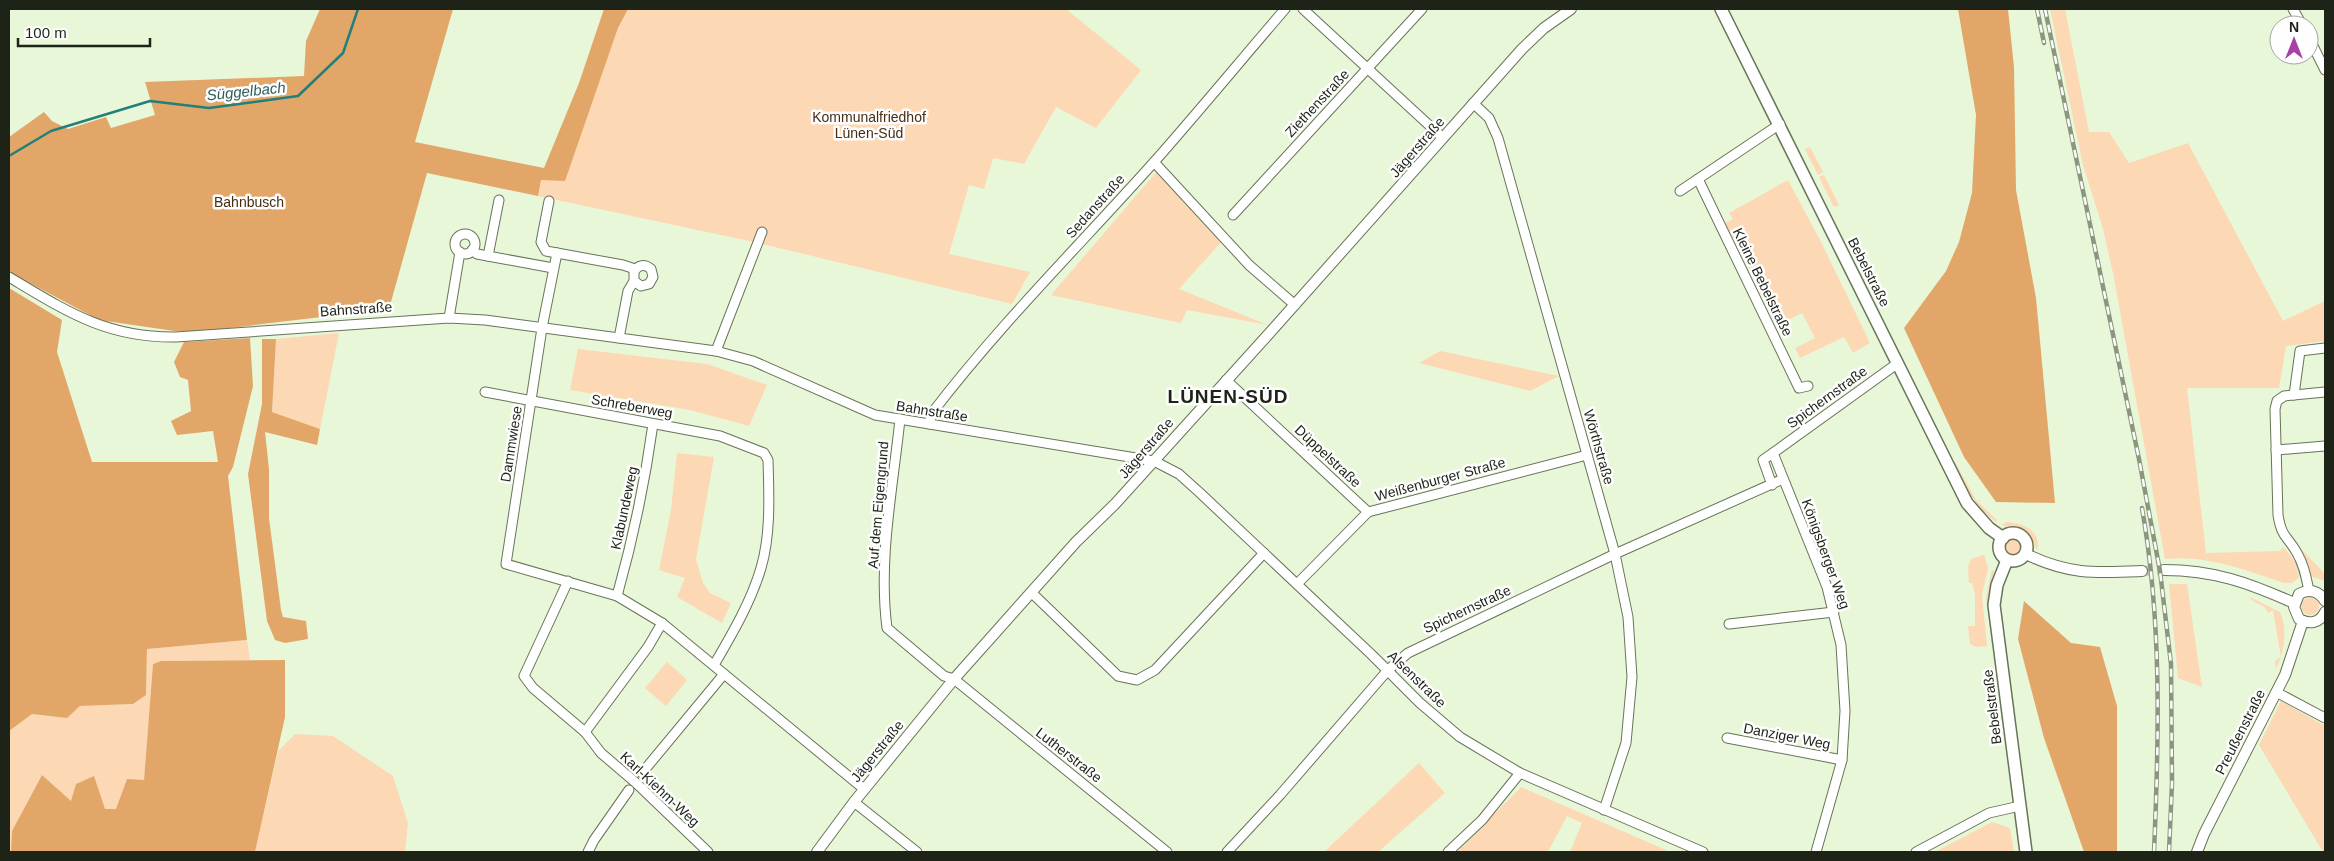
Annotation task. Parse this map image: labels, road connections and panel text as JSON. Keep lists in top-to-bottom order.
{
  "streets": {
    "main road": ["Bebelstraße"],
    "street": [
      "Ziethenstraße",
      "Jägerstraße",
      "Sedanstraße",
      "Kleine Bebelstraße",
      "Bahnstraße",
      "Spichernstraße",
      "Schreberweg",
      "Dammwiese",
      "Wörthstraße",
      "Düppelstraße",
      "Weißenburger Straße",
      "Auf dem Eigengrund",
      "Klabundeweg",
      "Königsberger Weg",
      "Alsenstraße",
      "Preußenstraße",
      "Danziger Weg",
      "Lutherstraße",
      "Karl-Kiehm-Weg"
    ]
  },
  "crossings": [
    ["Jägerstraße", "Bahnstraße"],
    ["Jägerstraße", "Wörthstraße"],
    ["Jägerstraße", "Düppelstraße"],
    ["Jägerstraße", "Auf dem Eigengrund"],
    ["Jägerstraße", "Alsenstraße"],
    ["Jägerstraße", "Lutherstraße"],
    ["Sedanstraße", "Bahnstraße"],
    ["Bebelstraße", "Spichernstraße"],
    ["Bahnstraße", "Dammwiese"],
    ["Bahnstraße", "Auf dem Eigengrund"],
    ["Bahnstraße", "Alsenstraße"],
    ["Spichernstraße", "Wörthstraße"],
    ["Spichernstraße", "Königsberger Weg"],
    ["Spichernstraße", "Alsenstraße"],
    ["Schreberweg", "Dammwiese"],
    ["Schreberweg", "Klabundeweg"],
    ["Dammwiese", "Karl-Kiehm-Weg"],
    ["Wörthstraße", "Weißenburger Straße"],
    ["Wörthstraße", "Alsenstraße"],
    ["Düppelstraße", "Weißenburger Straße"],
    ["Weißenburger Straße", "Alsenstraße"],
    ["Auf dem Eigengrund", "Lutherstraße"],
    ["Königsberger Weg", "Danziger Weg"]
  ],
  "districts": ["LÜNEN-SÜD"],
  "water": ["Süggelbach"],
  "parks": ["Kommunalfriedhof Lünen-Süd", "Bahnbusch"],
  "scale_bar": "100 m",
  "north": "top"
}
